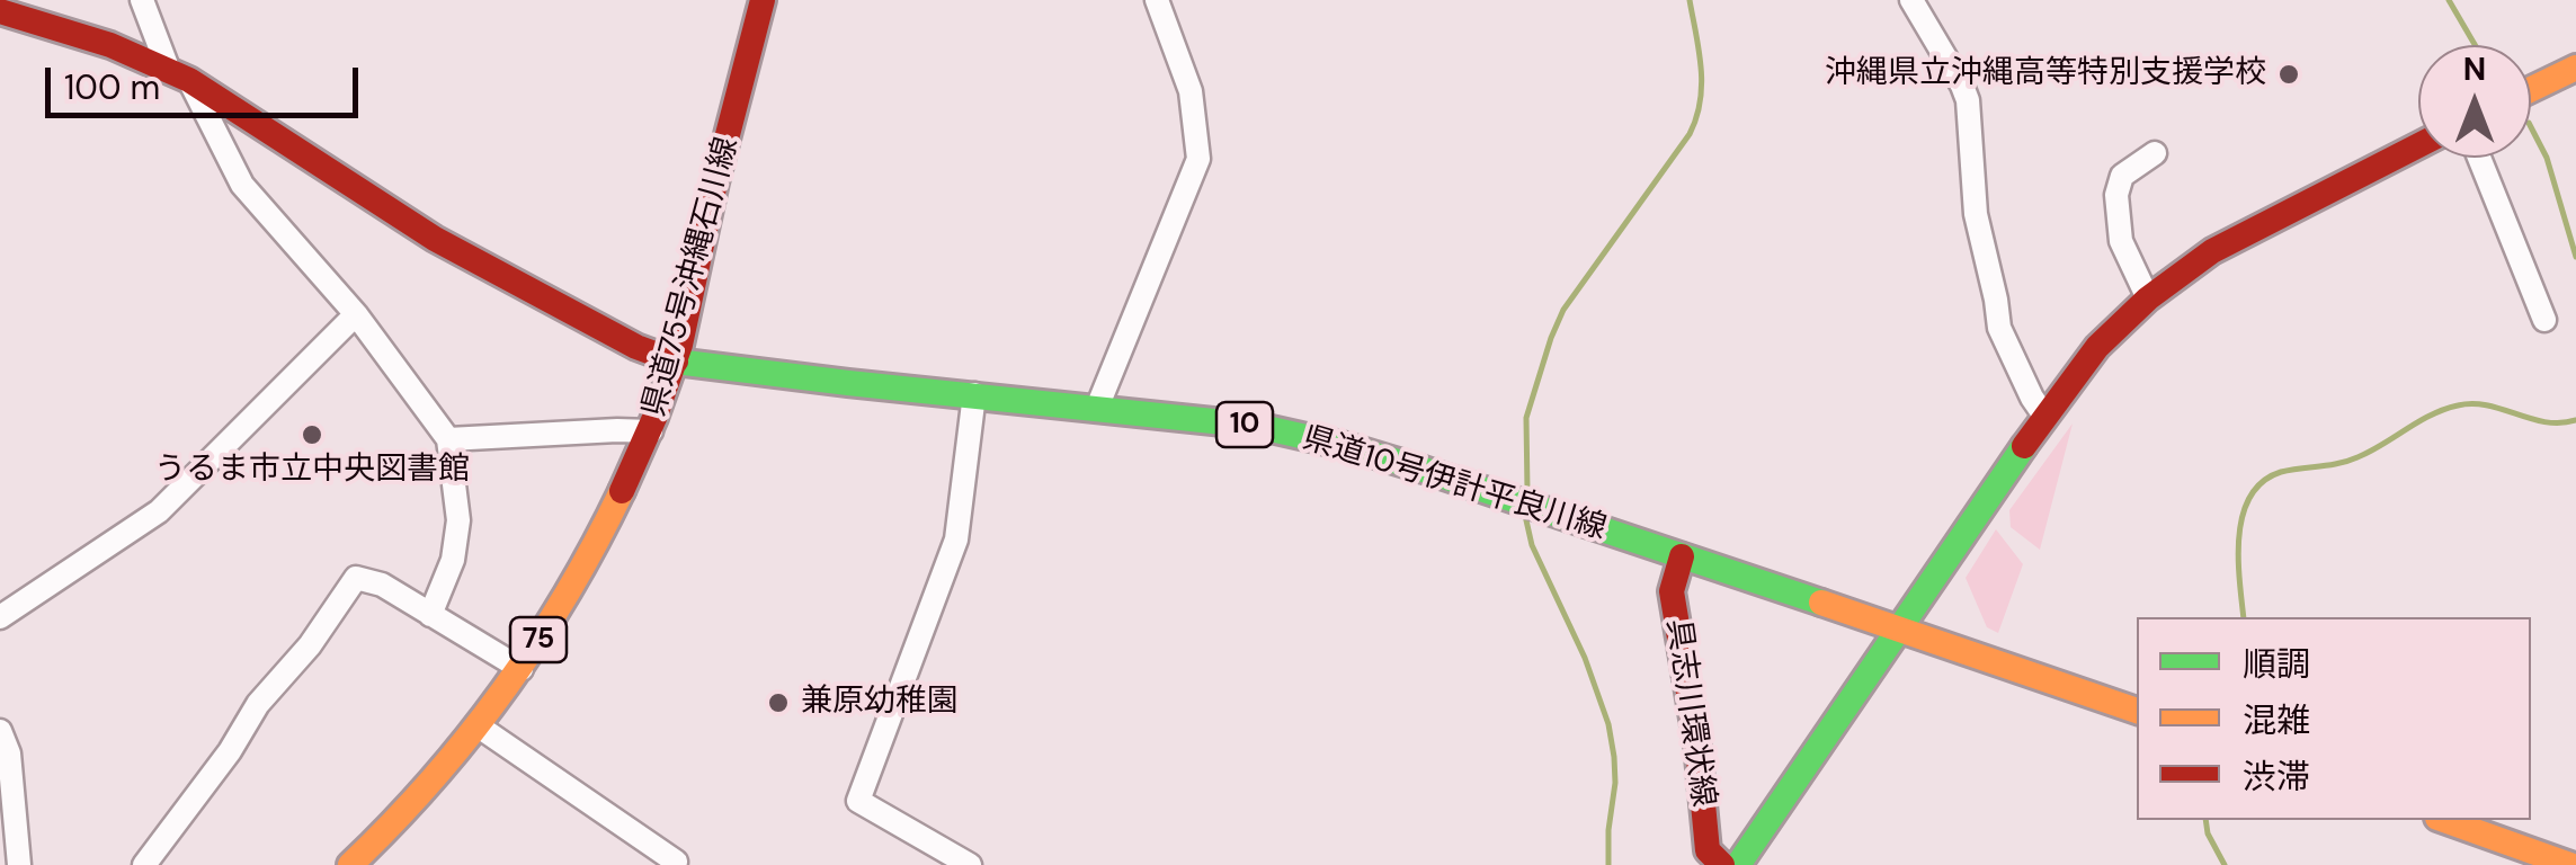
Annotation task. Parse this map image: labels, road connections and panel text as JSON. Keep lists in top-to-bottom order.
{
  "streets": {
    "main road": [
      "県道75号沖縄石川線",
      "10",
      "県道10号伊計平良川線",
      "75",
      "具志川環状線"
    ]
  },
  "crossings": [
    ["県道75号沖縄石川線", "県道10号伊計平良川線"],
    ["県道10号伊計平良川線", "具志川環状線"]
  ],
  "places": ["沖縄県立沖縄高等特別支援学校", "うるま市立中央図書館", "兼原幼稚園"],
  "legend": ["順調", "混雑", "渋滞"],
  "scale_bar": "100 m",
  "north": "top"
}
